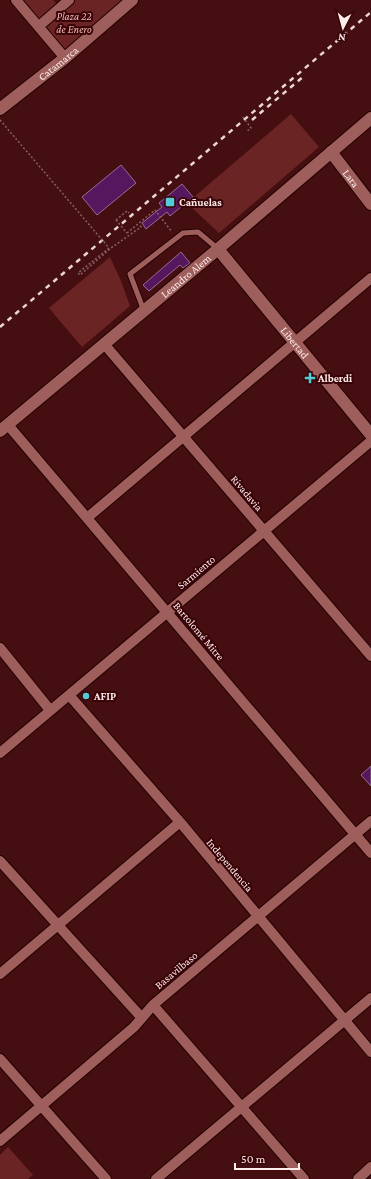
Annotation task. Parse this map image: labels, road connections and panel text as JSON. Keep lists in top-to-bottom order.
{
  "streets": {
    "street": [
      "Catamarca",
      "Lara",
      "Leandro Alem",
      "Libertad",
      "Rivadavia",
      "Sarmiento",
      "Bartolomé Mitre",
      "Independencia",
      "Basavilbaso"
    ]
  },
  "crossings": [
    ["Lara", "Leandro Alem"],
    ["Leandro Alem", "Libertad"],
    ["Leandro Alem", "Rivadavia"],
    ["Leandro Alem", "Bartolomé Mitre"],
    ["Rivadavia", "Sarmiento"],
    ["Sarmiento", "Bartolomé Mitre"],
    ["Sarmiento", "Independencia"],
    ["Bartolomé Mitre", "Basavilbaso"],
    ["Independencia", "Basavilbaso"]
  ],
  "parks": ["Plaza 22 de Enero"],
  "places": {
    "transit": ["Cañuelas"],
    "health": ["Alberdi"],
    "other": ["AFIP"]
  },
  "scale_bar": "50 m",
  "north": "bottom"
}
